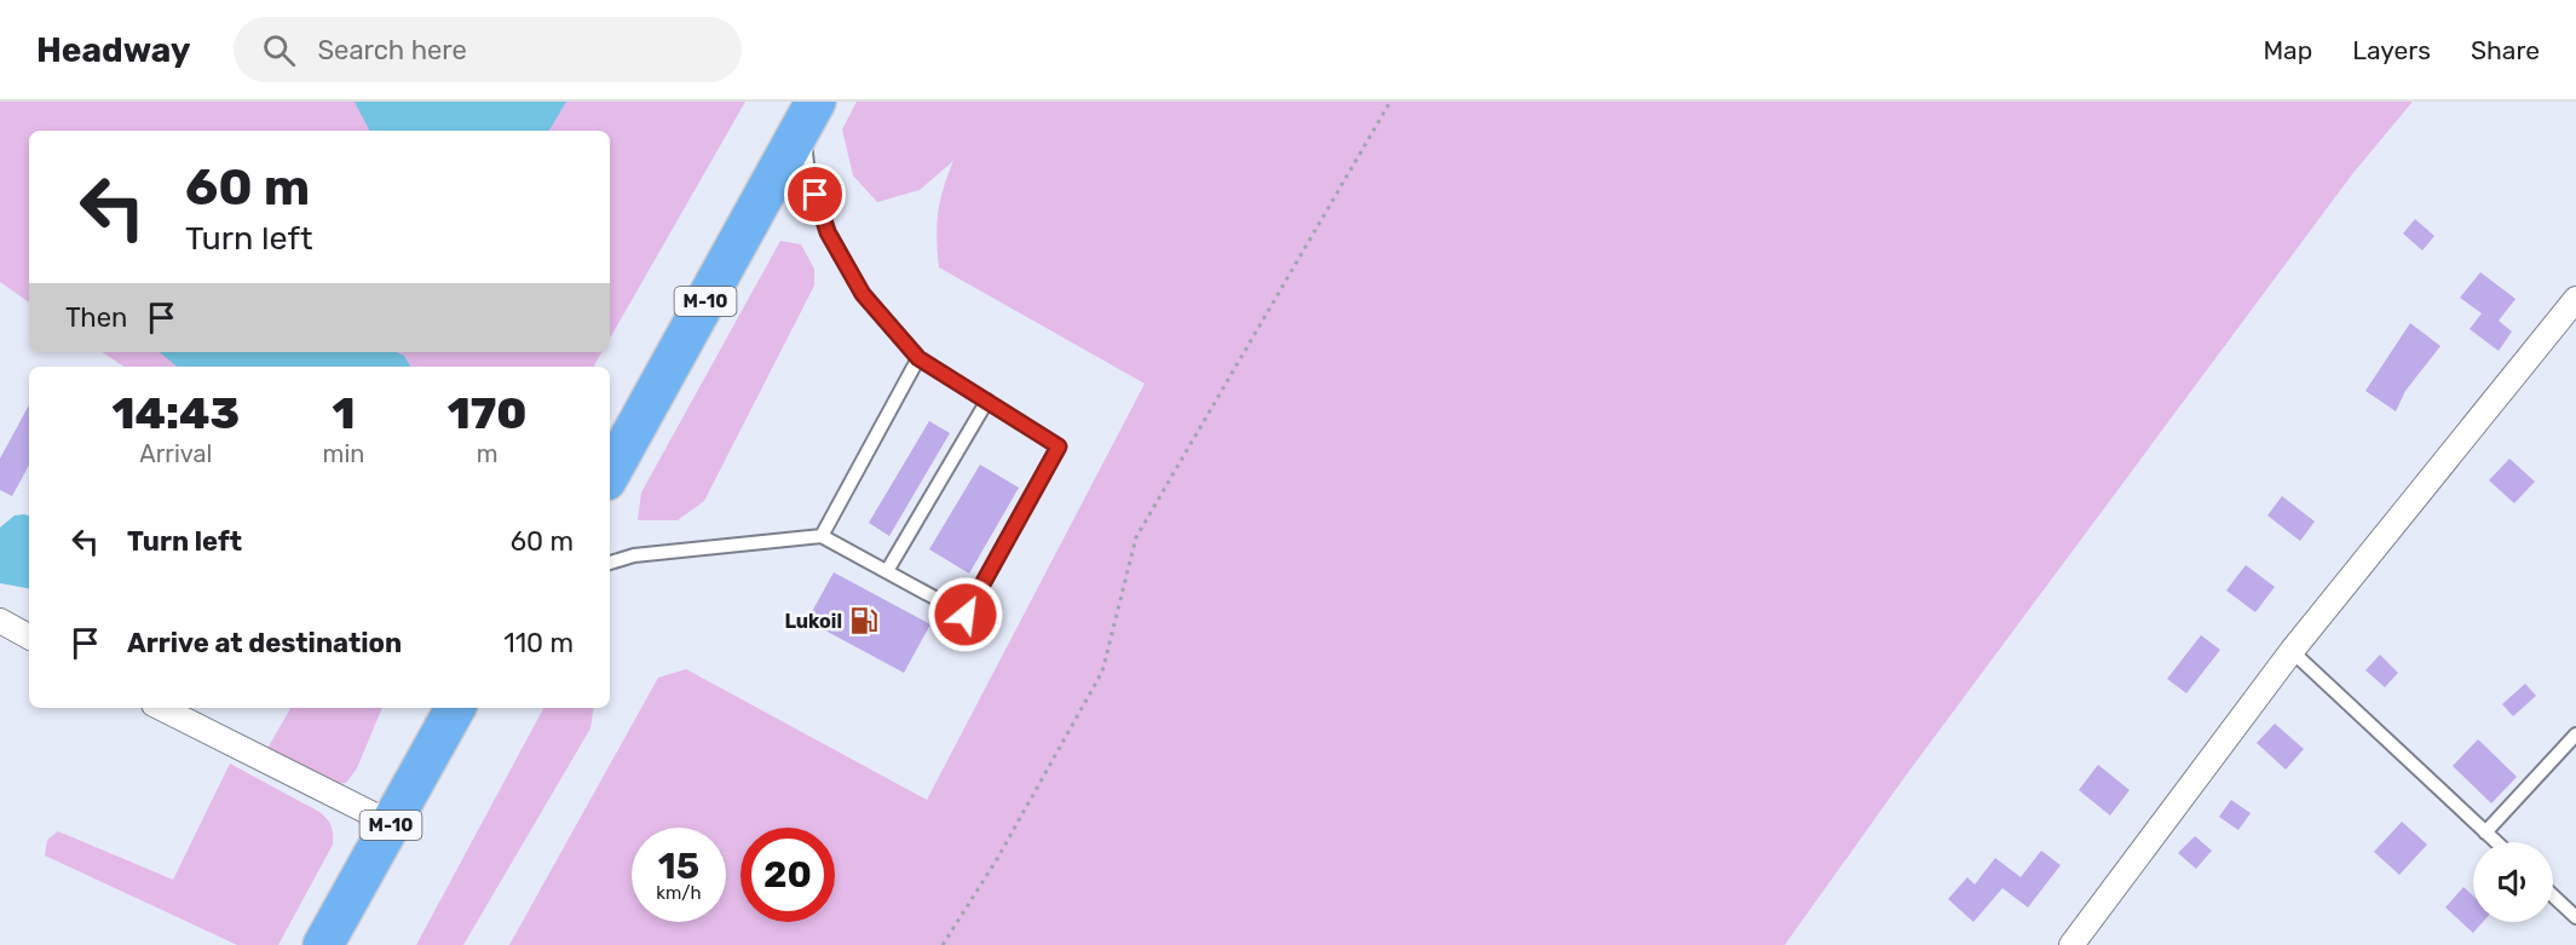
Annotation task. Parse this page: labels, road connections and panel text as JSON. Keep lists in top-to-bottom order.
{
  "streets": {
    "highway": ["М-10"]
  },
  "places": {
    "fuel station": ["Lukoil"]
  },
  "page": {
    "header": "Headway",
    "search": "Search here",
    "nav": ["Map", "Layers", "Share"],
    "turn": ["60 m", "Turn left"],
    "then": "Then",
    "eta": [
      "14:43",
      "Arrival",
      "1",
      "min",
      "170",
      "m"
    ],
    "list": [
      {
        "name": "Turn left",
        "value": "60 m"
      },
      {
        "name": "Arrive at destination",
        "value": "110 m"
      }
    ],
    "speed": "15 km/h",
    "limit": "20"
  }
}
